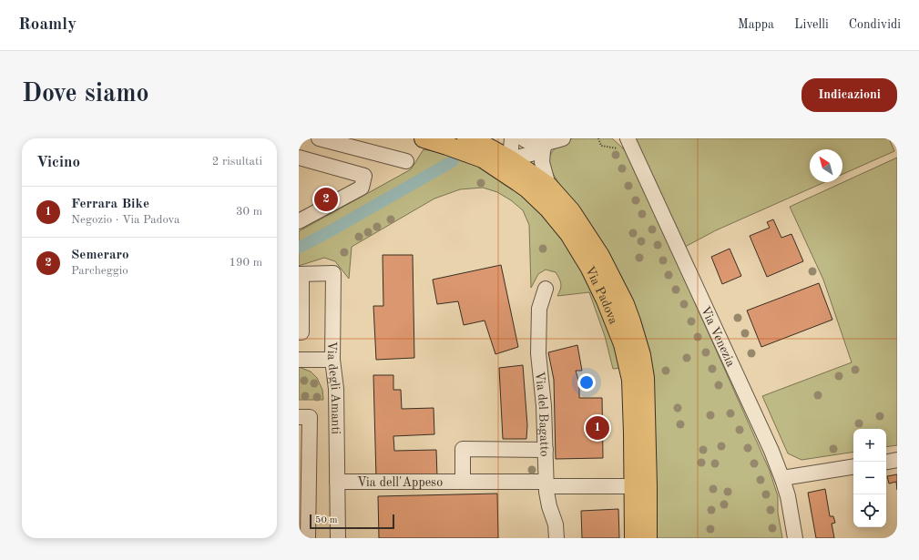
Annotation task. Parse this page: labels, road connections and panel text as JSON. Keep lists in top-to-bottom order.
{
  "streets": {
    "main road": ["Via Padova"],
    "street": [
      "Via Venezia",
      "Via degli Amanti",
      "Via del Bagatto",
      "Via dell'Appeso"
    ]
  },
  "crossings": [
    ["Via Padova", "Via dell'Appeso"],
    ["Via degli Amanti", "Via dell'Appeso"],
    ["Via del Bagatto", "Via dell'Appeso"]
  ],
  "scale_bar": "50 m",
  "north": "top left",
  "page": {
    "header": "Roamly",
    "nav": ["Mappa", "Livelli", "Condividi"],
    "buttons": "Indicazioni",
    "title": "Dove siamo",
    "heading": ["Vicino", "2 risultati"],
    "list": [
      {
        "mark": "1",
        "name": "Ferrara Bike",
        "note": "Negozio · Via Padova",
        "value": "30 m"
      },
      {
        "mark": "2",
        "name": "Semeraro",
        "note": "Parcheggio",
        "value": "190 m"
      }
    ],
    "pins": ["2", "1"],
    "map_buttons": ["+", "−"],
    "scale": "50 m"
  }
}
